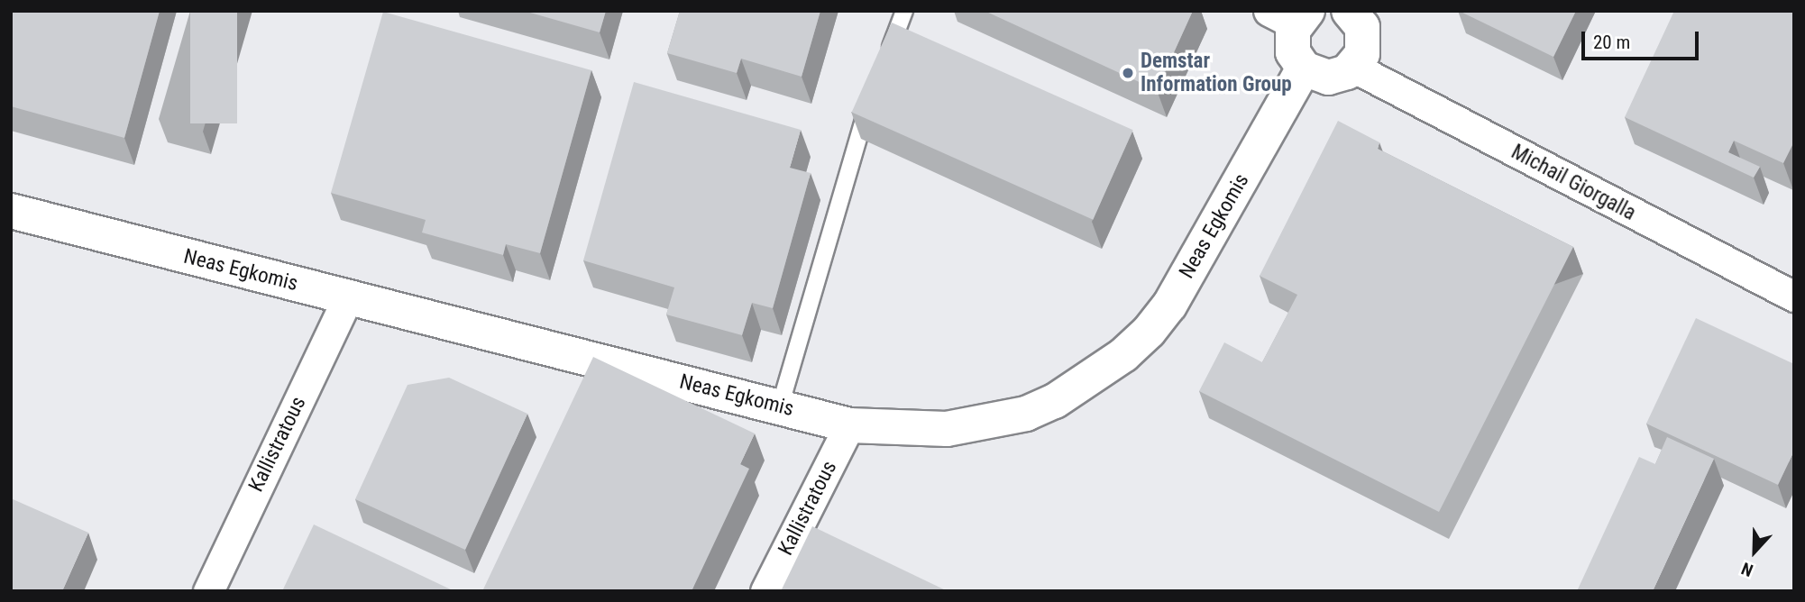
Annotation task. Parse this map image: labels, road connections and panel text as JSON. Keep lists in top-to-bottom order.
{
  "streets": {
    "street": ["Michail Giorgalla", "Neas Egkomis", "Kallistratous"]
  },
  "crossings": [
    ["Neas Egkomis", "Kallistratous"]
  ],
  "places": ["Demstar Information Group"],
  "scale_bar": "20 m",
  "north": "bottom"
}
